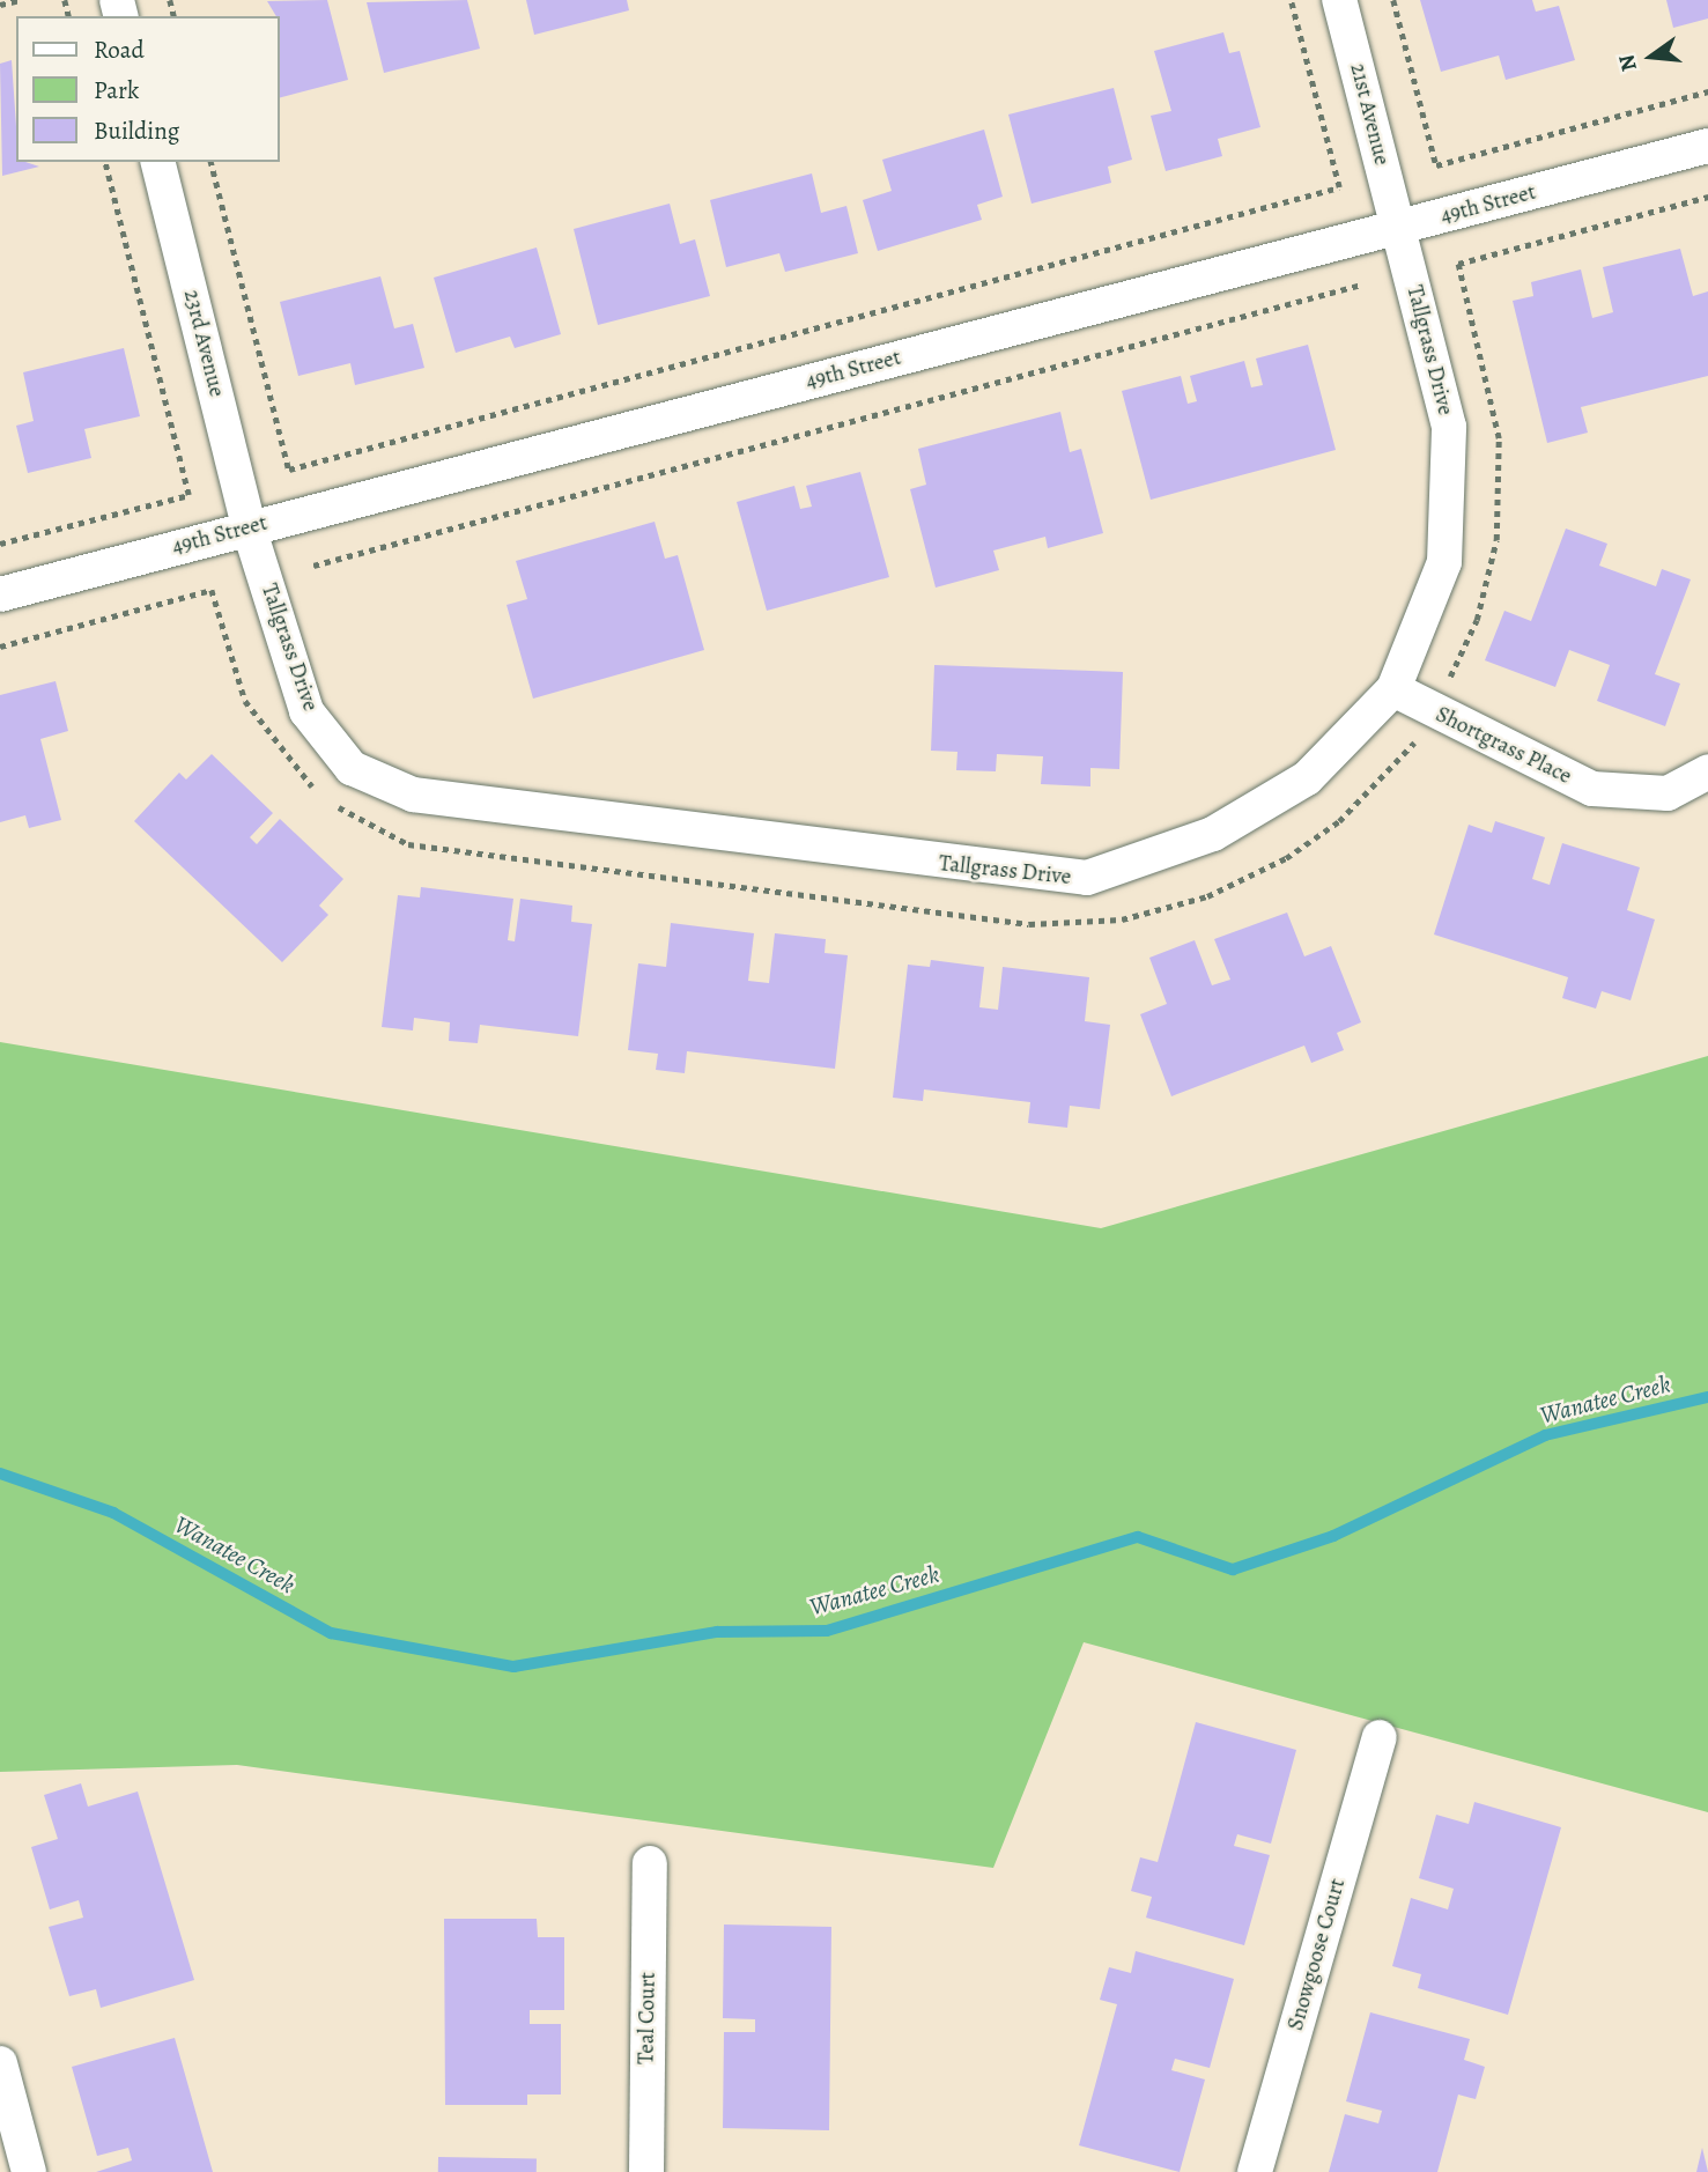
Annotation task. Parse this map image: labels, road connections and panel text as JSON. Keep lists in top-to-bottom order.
{
  "streets": {
    "street": [
      "21st Avenue",
      "49th Street",
      "23rd Avenue",
      "Tallgrass Drive",
      "Shortgrass Place",
      "Snowgoose Court",
      "Teal Court"
    ]
  },
  "crossings": [
    ["21st Avenue", "49th Street"],
    ["21st Avenue", "Tallgrass Drive"],
    ["49th Street", "23rd Avenue"],
    ["49th Street", "Tallgrass Drive"],
    ["23rd Avenue", "Tallgrass Drive"],
    ["Tallgrass Drive", "Shortgrass Place"]
  ],
  "water": ["Wanatee Creek"],
  "legend": ["Road", "Park", "Building"],
  "north": "left"
}
